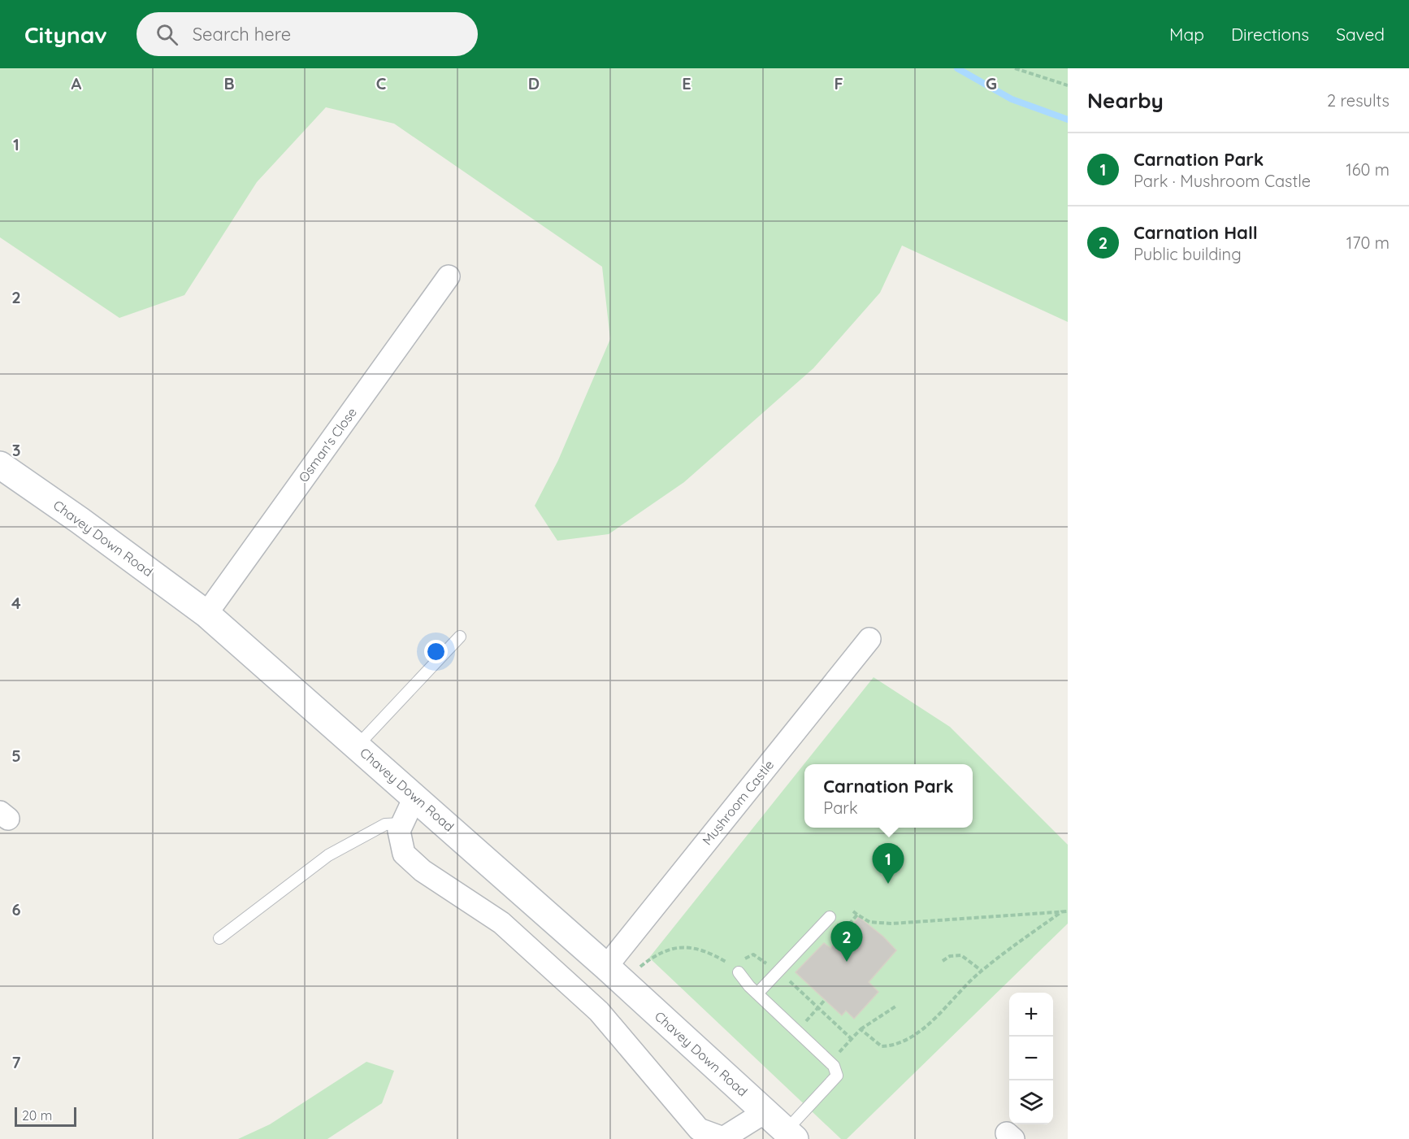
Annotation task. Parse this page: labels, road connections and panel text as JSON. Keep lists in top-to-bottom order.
{
  "streets": {
    "main road": ["Chavey Down Road"],
    "street": ["Osman's Close", "Mushroom Castle"]
  },
  "crossings": [
    ["Osman's Close", "Chavey Down Road"],
    ["Chavey Down Road", "Mushroom Castle"]
  ],
  "scale_bar": "20 m",
  "page": {
    "header": "Citynav",
    "search": "Search here",
    "nav": ["Map", "Directions", "Saved"],
    "heading": ["Nearby", "2 results"],
    "list": [
      {
        "mark": "1",
        "name": "Carnation Park",
        "note": "Park · Mushroom Castle",
        "value": "160 m"
      },
      {
        "mark": "2",
        "name": "Carnation Hall",
        "note": "Public building",
        "value": "170 m"
      }
    ],
    "popup": ["Carnation Park", "Park"],
    "pins": ["1", "2"],
    "map_buttons": ["+", "−"],
    "scale": "20 m"
  },
  "grid": {
    "columns": [
      "A",
      "B",
      "C",
      "D",
      "E",
      "F",
      "G"
    ],
    "rows": [
      "1",
      "2",
      "3",
      "4",
      "5",
      "6",
      "7"
    ]
  }
}
